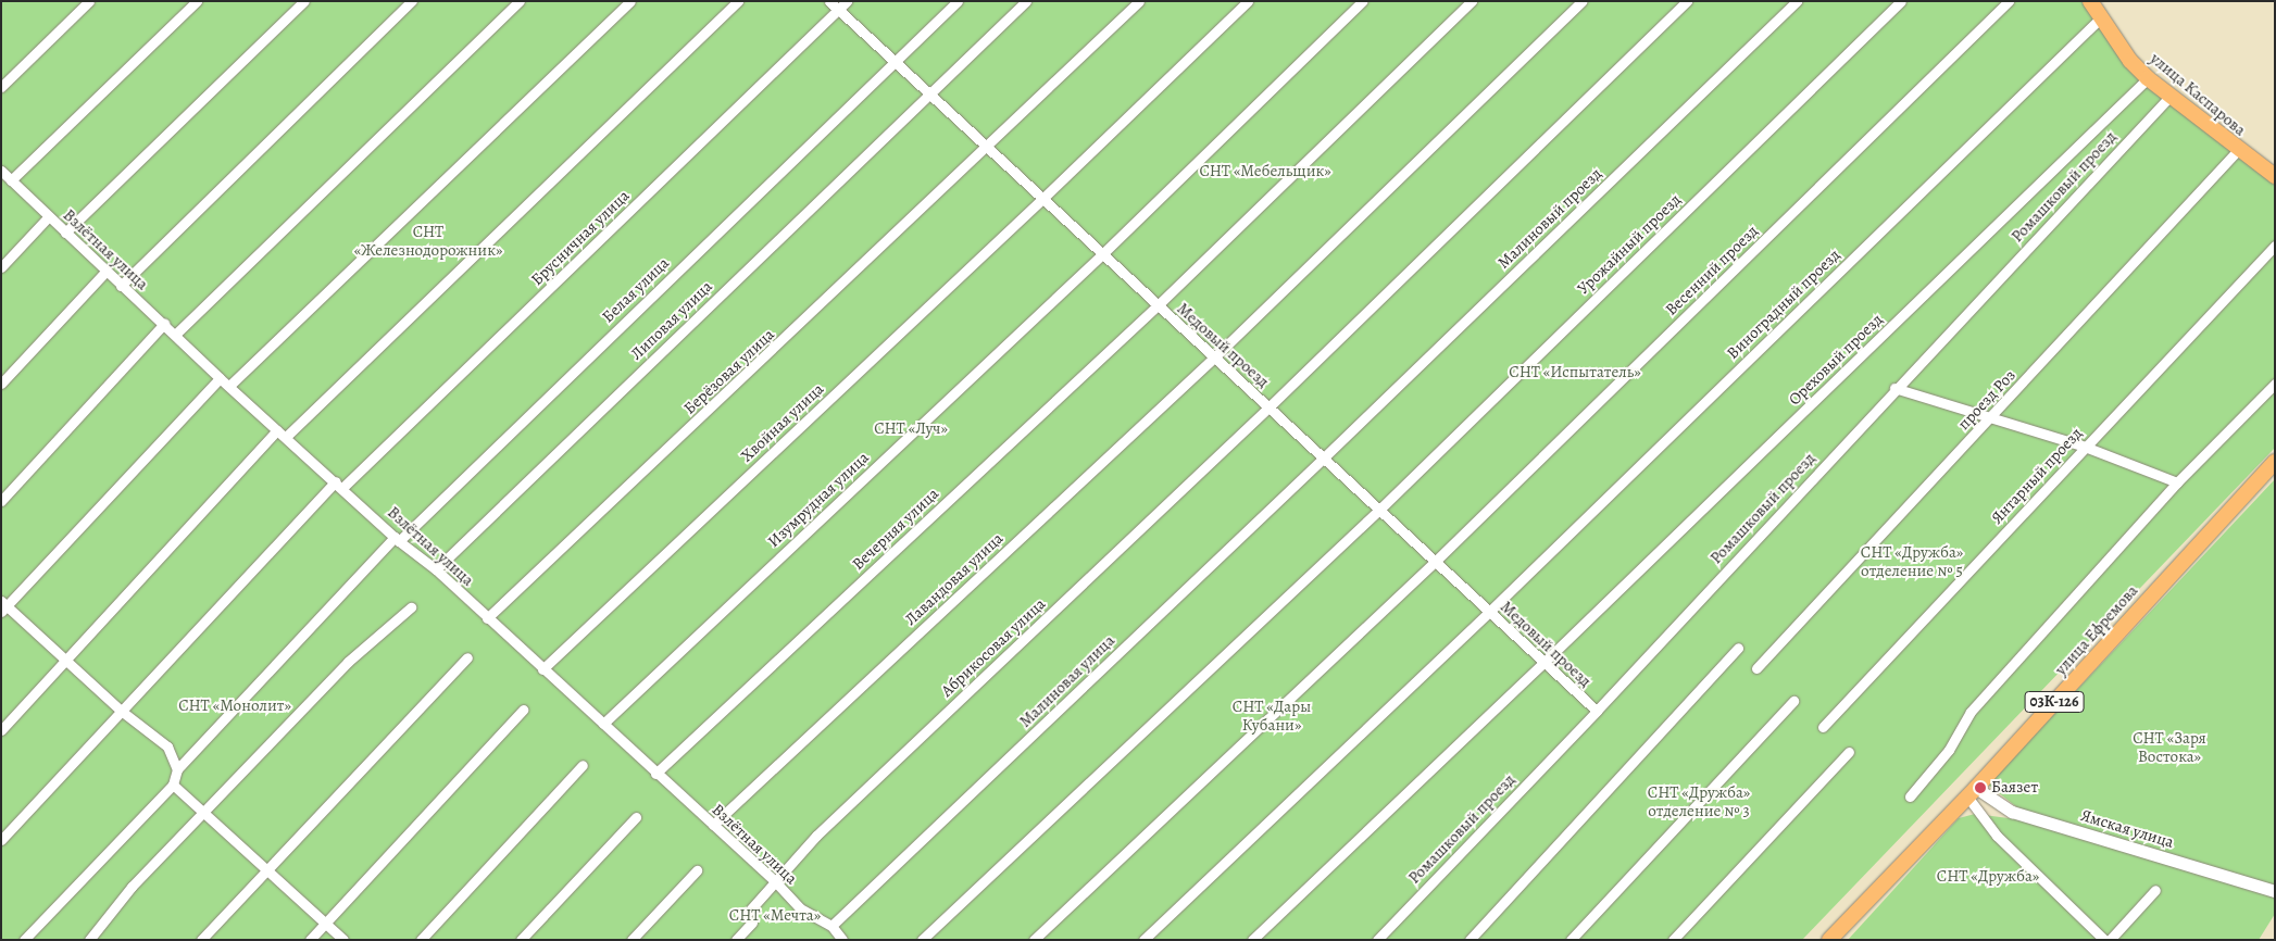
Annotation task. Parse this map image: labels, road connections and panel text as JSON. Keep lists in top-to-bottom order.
{
  "streets": {
    "main road": ["улица Каспарова", "улица Ефремова", "03К-126"],
    "street": [
      "Ромашковый проезд",
      "Малиновый проезд",
      "Брусничная улица",
      "Урожайный проезд",
      "Взлётная улица",
      "Весенний проезд",
      "Белая улица",
      "Виноградный проезд",
      "Липовая улица",
      "Медовый проезд",
      "Ореховый проезд",
      "Берёзовая улица",
      "проезд Роз",
      "Хвойная улица",
      "Янтарный проезд",
      "Изумрудная улица",
      "Вечерняя улица",
      "Лавандовая улица",
      "Абрикосовая улица",
      "Малиновая улица",
      "Ямская улица"
    ]
  },
  "crossings": [
    ["улица Каспарова", "Ромашковый проезд"],
    ["улица Каспарова", "Виноградный проезд"],
    ["улица Каспарова", "Ореховый проезд"],
    ["улица Каспарова", "проезд Роз"],
    ["Ромашковый проезд", "Медовый проезд"],
    ["Малиновый проезд", "Медовый проезд"],
    ["Малиновый проезд", "Малиновая улица"],
    ["Брусничная улица", "Взлётная улица"],
    ["Брусничная улица", "Медовый проезд"],
    ["Урожайный проезд", "Медовый проезд"],
    ["Взлётная улица", "Белая улица"],
    ["Взлётная улица", "Липовая улица"],
    ["Взлётная улица", "Берёзовая улица"],
    ["Взлётная улица", "Хвойная улица"],
    ["Взлётная улица", "Изумрудная улица"],
    ["Взлётная улица", "Вечерняя улица"],
    ["Взлётная улица", "Лавандовая улица"],
    ["Взлётная улица", "Абрикосовая улица"],
    ["Взлётная улица", "Малиновая улица"],
    ["Весенний проезд", "Медовый проезд"],
    ["Белая улица", "Медовый проезд"],
    ["Виноградный проезд", "Медовый проезд"],
    ["Липовая улица", "Медовый проезд"],
    ["Медовый проезд", "Ореховый проезд"],
    ["Медовый проезд", "Берёзовая улица"],
    ["Медовый проезд", "Хвойная улица"],
    ["Медовый проезд", "Изумрудная улица"],
    ["Медовый проезд", "Вечерняя улица"],
    ["Медовый проезд", "Лавандовая улица"],
    ["Медовый проезд", "Абрикосовая улица"],
    ["Медовый проезд", "Малиновая улица"],
    ["улица Ефремова", "Ямская улица"]
  ],
  "parks": [
    "СНТ «Мебельщик»",
    "СНТ «Железнодорожник»",
    "СНТ «Испытатель»",
    "СНТ «Луч»",
    "СНТ «Дружба» отделение № 5",
    "СНТ «Монолит»",
    "СНТ «Дары Кубани»",
    "СНТ «Заря Востока»",
    "СНТ «Дружба» отделение № 3",
    "СНТ «Дружба»",
    "СНТ «Мечта»"
  ],
  "places": ["Баязет"]
}
